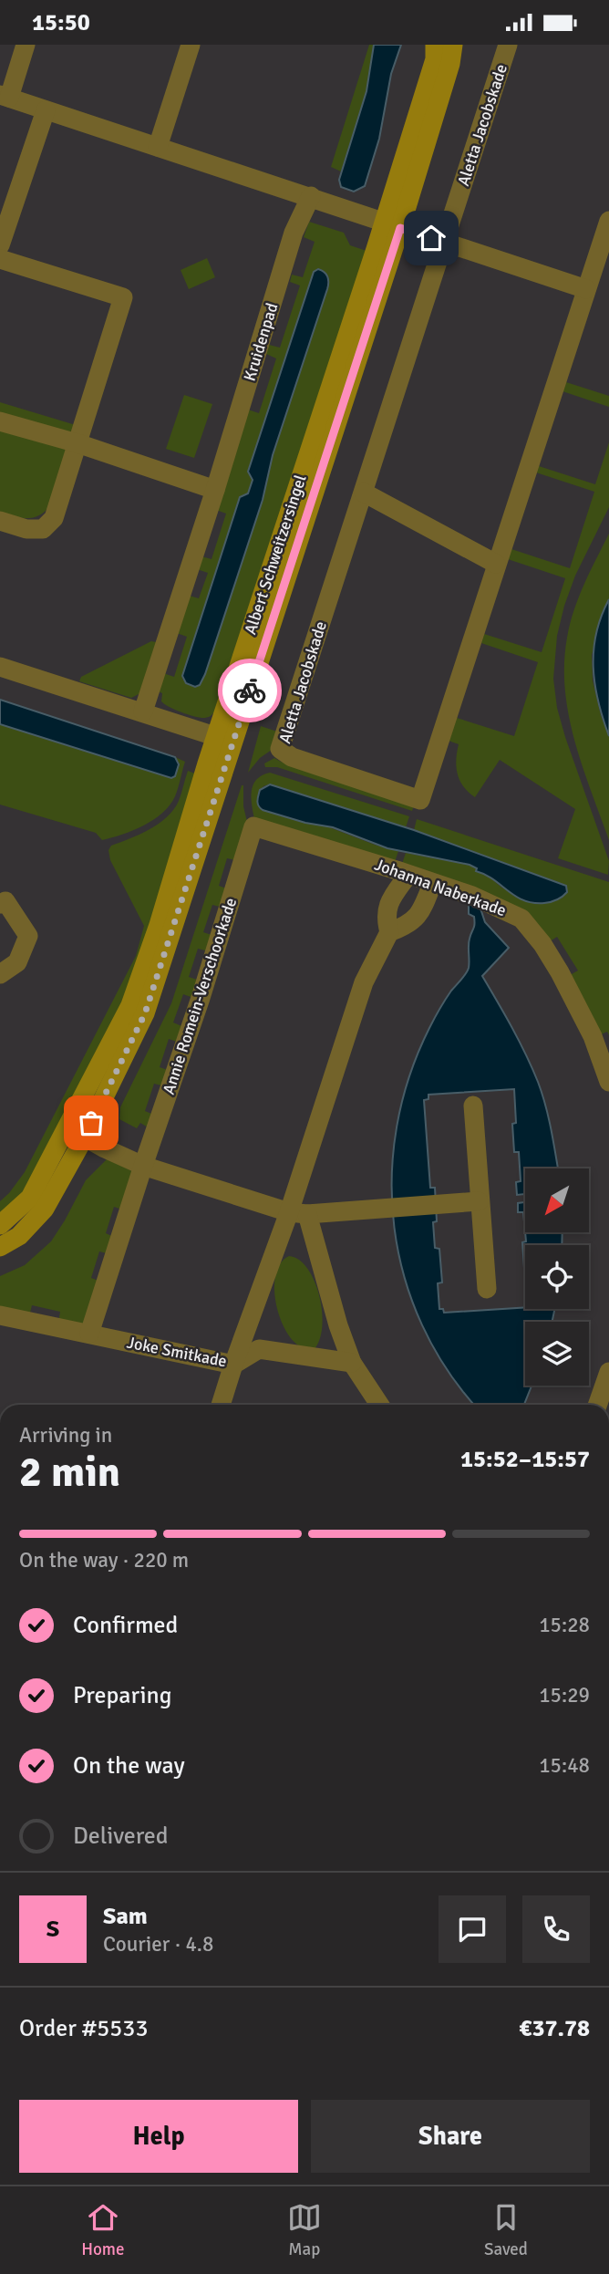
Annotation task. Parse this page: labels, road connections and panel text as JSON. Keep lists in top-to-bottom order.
{
  "streets": {
    "street": [
      "Aletta Jacobskade",
      "Kruidenpad",
      "Albert Schweitzersingel",
      "Johanna Naberkade",
      "Annie Romein-Verschoorkade",
      "Joke Smitkade"
    ]
  },
  "crossings": [
    ["Johanna Naberkade", "Annie Romein-Verschoorkade"],
    ["Annie Romein-Verschoorkade", "Joke Smitkade"]
  ],
  "north": "bottom left",
  "page": {
    "status": "15:50",
    "heading": ["2 min", "Arriving in", "15:52–15:57"],
    "panel": [
      "Sam",
      "Courier · 4.8",
      "Order #5533",
      "€37.78"
    ],
    "bar": "On the way · 220 m",
    "list": [
      ["Confirmed", "15:28"],
      ["Preparing", "15:29"],
      ["On the way", "15:48"],
      "Delivered"
    ],
    "round": "S",
    "buttons": ["Help", "Share"],
    "tabs": ["Home", "Map", "Saved"]
  }
}
